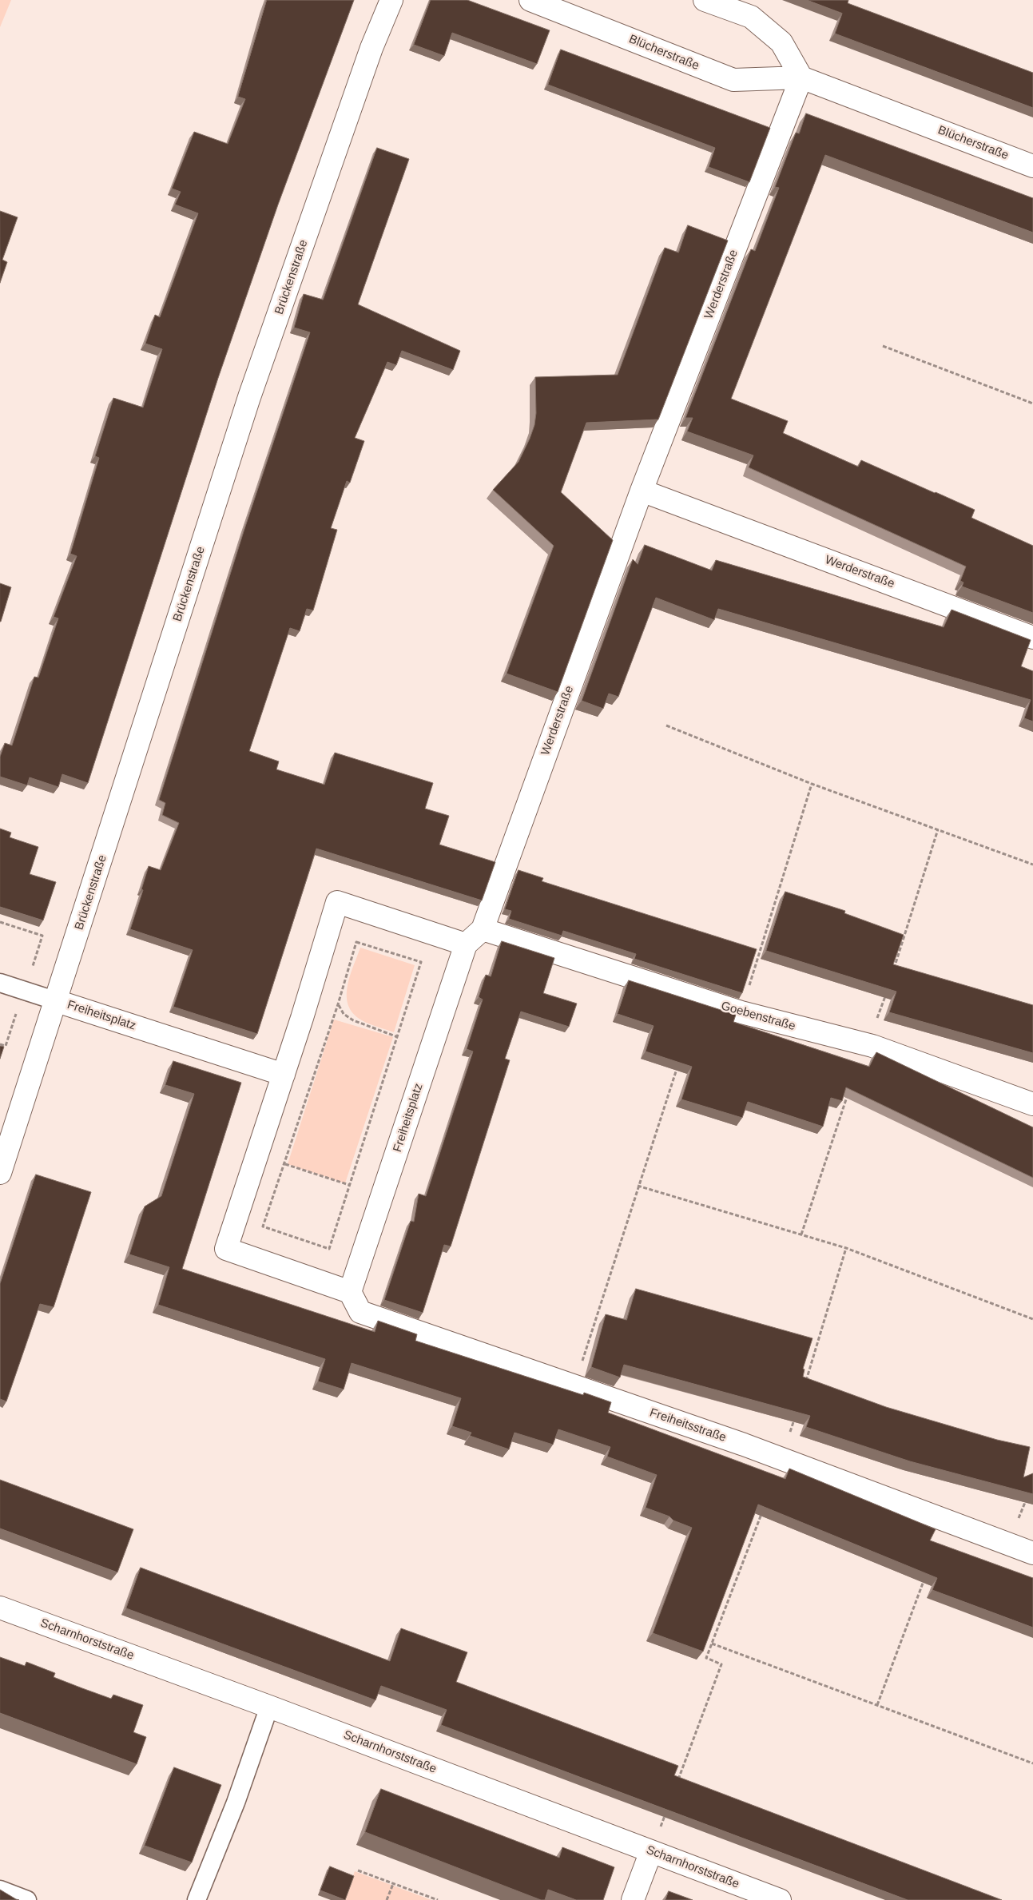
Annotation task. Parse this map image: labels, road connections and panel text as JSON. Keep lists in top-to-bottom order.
{
  "streets": {
    "street": [
      "Blücherstraße",
      "Brückenstraße",
      "Werderstraße",
      "Freiheitsplatz",
      "Goebenstraße",
      "Freiheitsstraße",
      "Scharnhorststraße"
    ]
  },
  "crossings": [
    ["Blücherstraße", "Werderstraße"],
    ["Brückenstraße", "Freiheitsplatz"],
    ["Werderstraße", "Freiheitsplatz"],
    ["Werderstraße", "Goebenstraße"],
    ["Freiheitsplatz", "Freiheitsstraße"]
  ]
}
